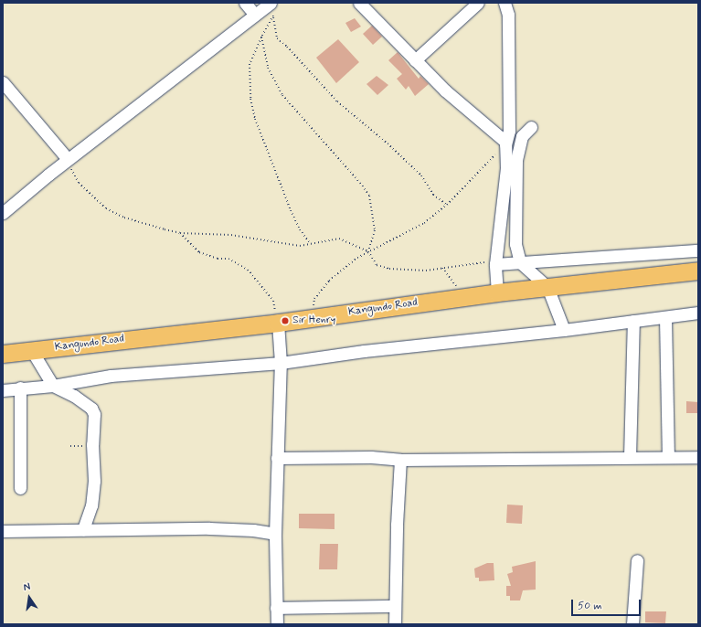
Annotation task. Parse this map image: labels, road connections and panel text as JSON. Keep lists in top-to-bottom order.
{
  "streets": {
    "highway": ["Kangundo Road"]
  },
  "places": ["Sir Henry"],
  "scale_bar": "50 m",
  "north": "top"
}
